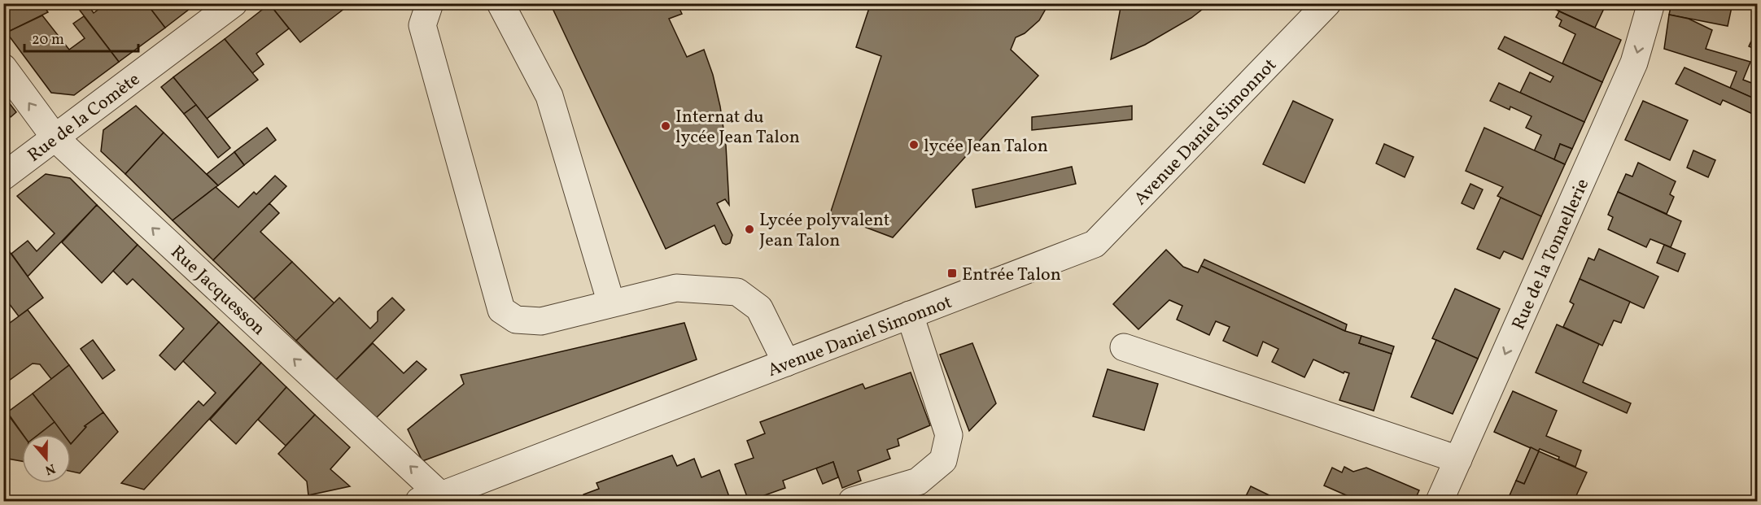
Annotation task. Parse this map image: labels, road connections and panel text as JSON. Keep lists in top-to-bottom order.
{
  "streets": {
    "street": [
      "Rue de la Comète",
      "Avenue Daniel Simonnot",
      "Rue de la Tonnellerie",
      "Rue Jacquesson"
    ]
  },
  "crossings": [
    ["Rue de la Comète", "Rue Jacquesson"],
    ["Avenue Daniel Simonnot", "Rue Jacquesson"]
  ],
  "one_way": ["Rue de la Tonnellerie", "Rue Jacquesson"],
  "places": {
    "other": ["Internat du lycée Jean Talon", "lycée Jean Talon", "Lycée polyvalent Jean Talon"],
    "transit": ["Entrée Talon"]
  },
  "scale_bar": "20 m",
  "north": "bottom"
}
